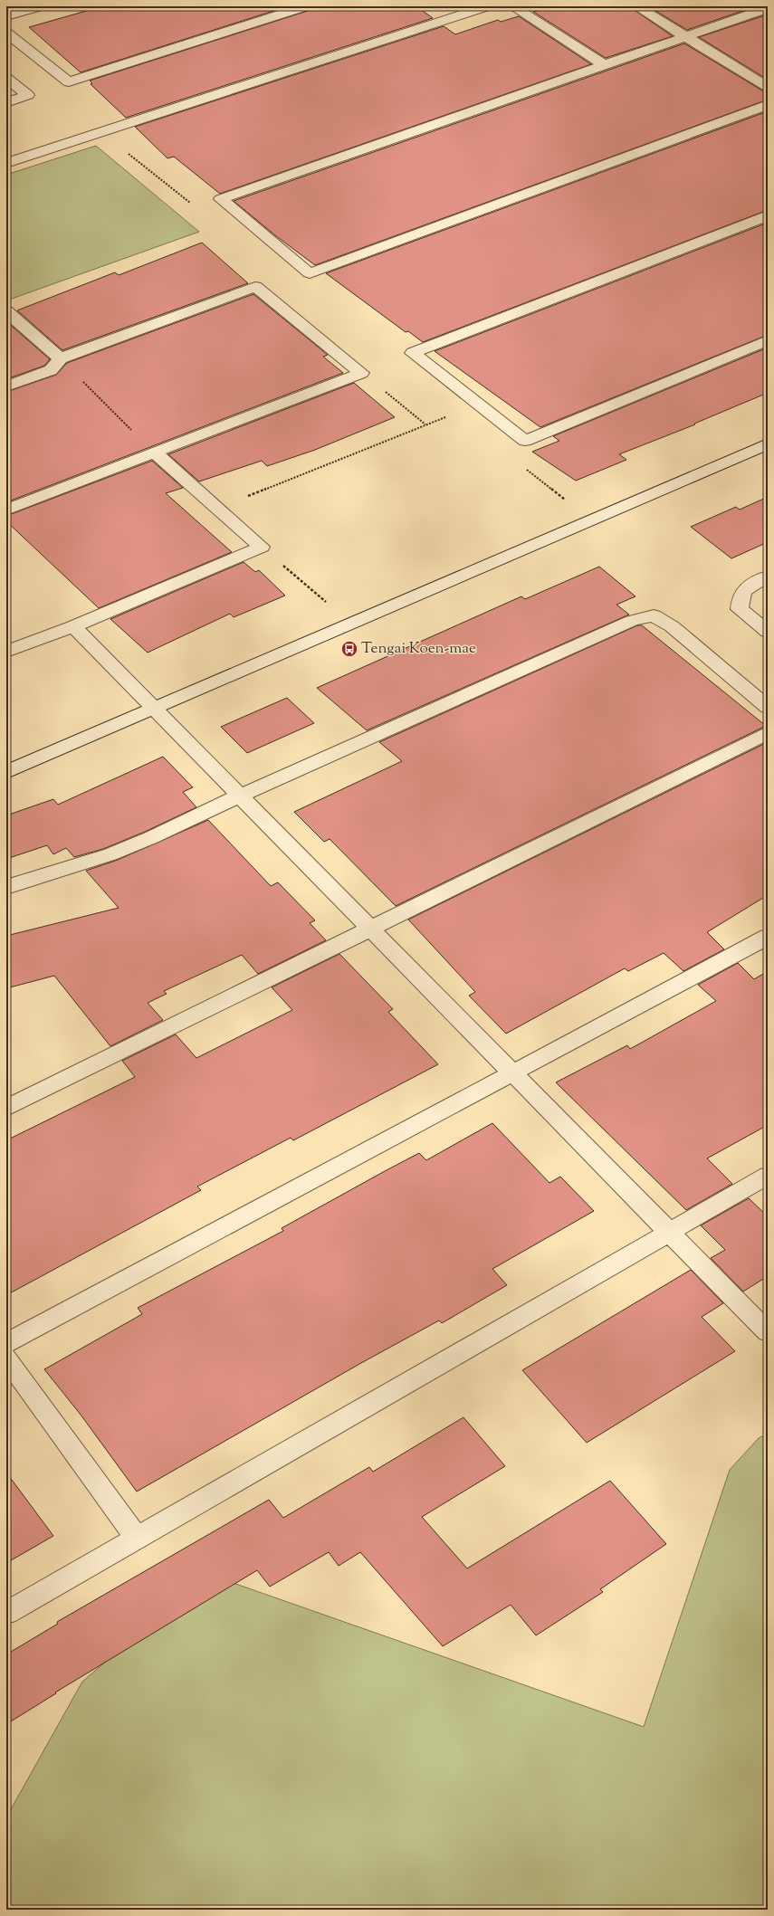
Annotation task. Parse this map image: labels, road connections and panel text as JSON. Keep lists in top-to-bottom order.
{
  "places": {
    "bus stop": ["Tengai Koen-mae"]
  }
}
